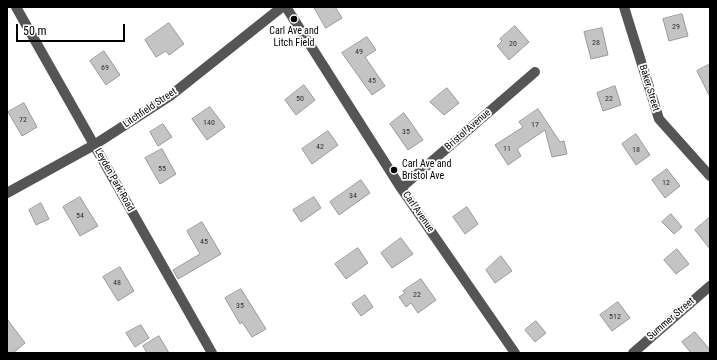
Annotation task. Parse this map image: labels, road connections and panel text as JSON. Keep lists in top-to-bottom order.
{
  "streets": {
    "street": [
      "Baker Street",
      "Litchfield Street",
      "Bristol Avenue",
      "Leyden Park Road",
      "Carl Avenue",
      "Summer Street"
    ]
  },
  "crossings": [
    ["Litchfield Street", "Leyden Park Road"],
    ["Bristol Avenue", "Carl Avenue"]
  ],
  "places": ["Carl Ave and Litch Field", "Carl Ave and Bristol Ave"],
  "house_numbers": [
    "29",
    "28",
    "20",
    "49",
    "69",
    "45",
    "50",
    "22",
    "72",
    "140",
    "17",
    "35",
    "42",
    "11",
    "18",
    "55",
    "12",
    "34",
    "54",
    "45",
    "48",
    "22",
    "35",
    "512"
  ],
  "scale_bar": "50 m"
}
